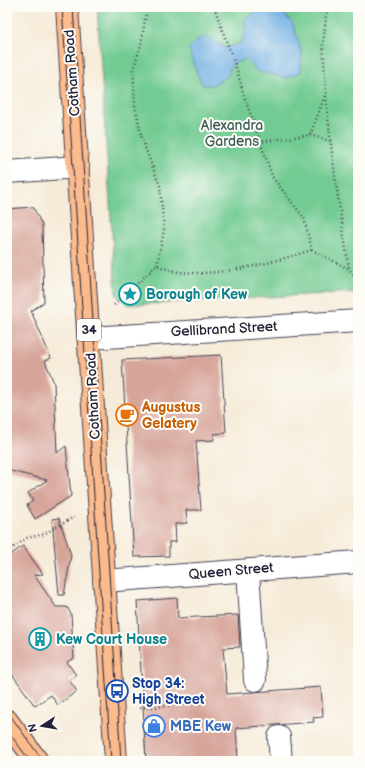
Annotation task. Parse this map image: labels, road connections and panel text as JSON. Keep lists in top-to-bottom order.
{
  "streets": {
    "main road": ["Cotham Road", "34"],
    "street": ["Gellibrand Street", "Queen Street"]
  },
  "crossings": [
    ["Cotham Road", "Gellibrand Street"],
    ["Cotham Road", "Queen Street"]
  ],
  "parks": ["Alexandra Gardens"],
  "places": {
    "place": ["Borough of Kew"],
    "cafe": ["Augustus Gelatery"],
    "building": ["Kew Court House"],
    "bus stop": ["Stop 34: High Street"],
    "shop": ["MBE Kew"]
  },
  "north": "left"
}
